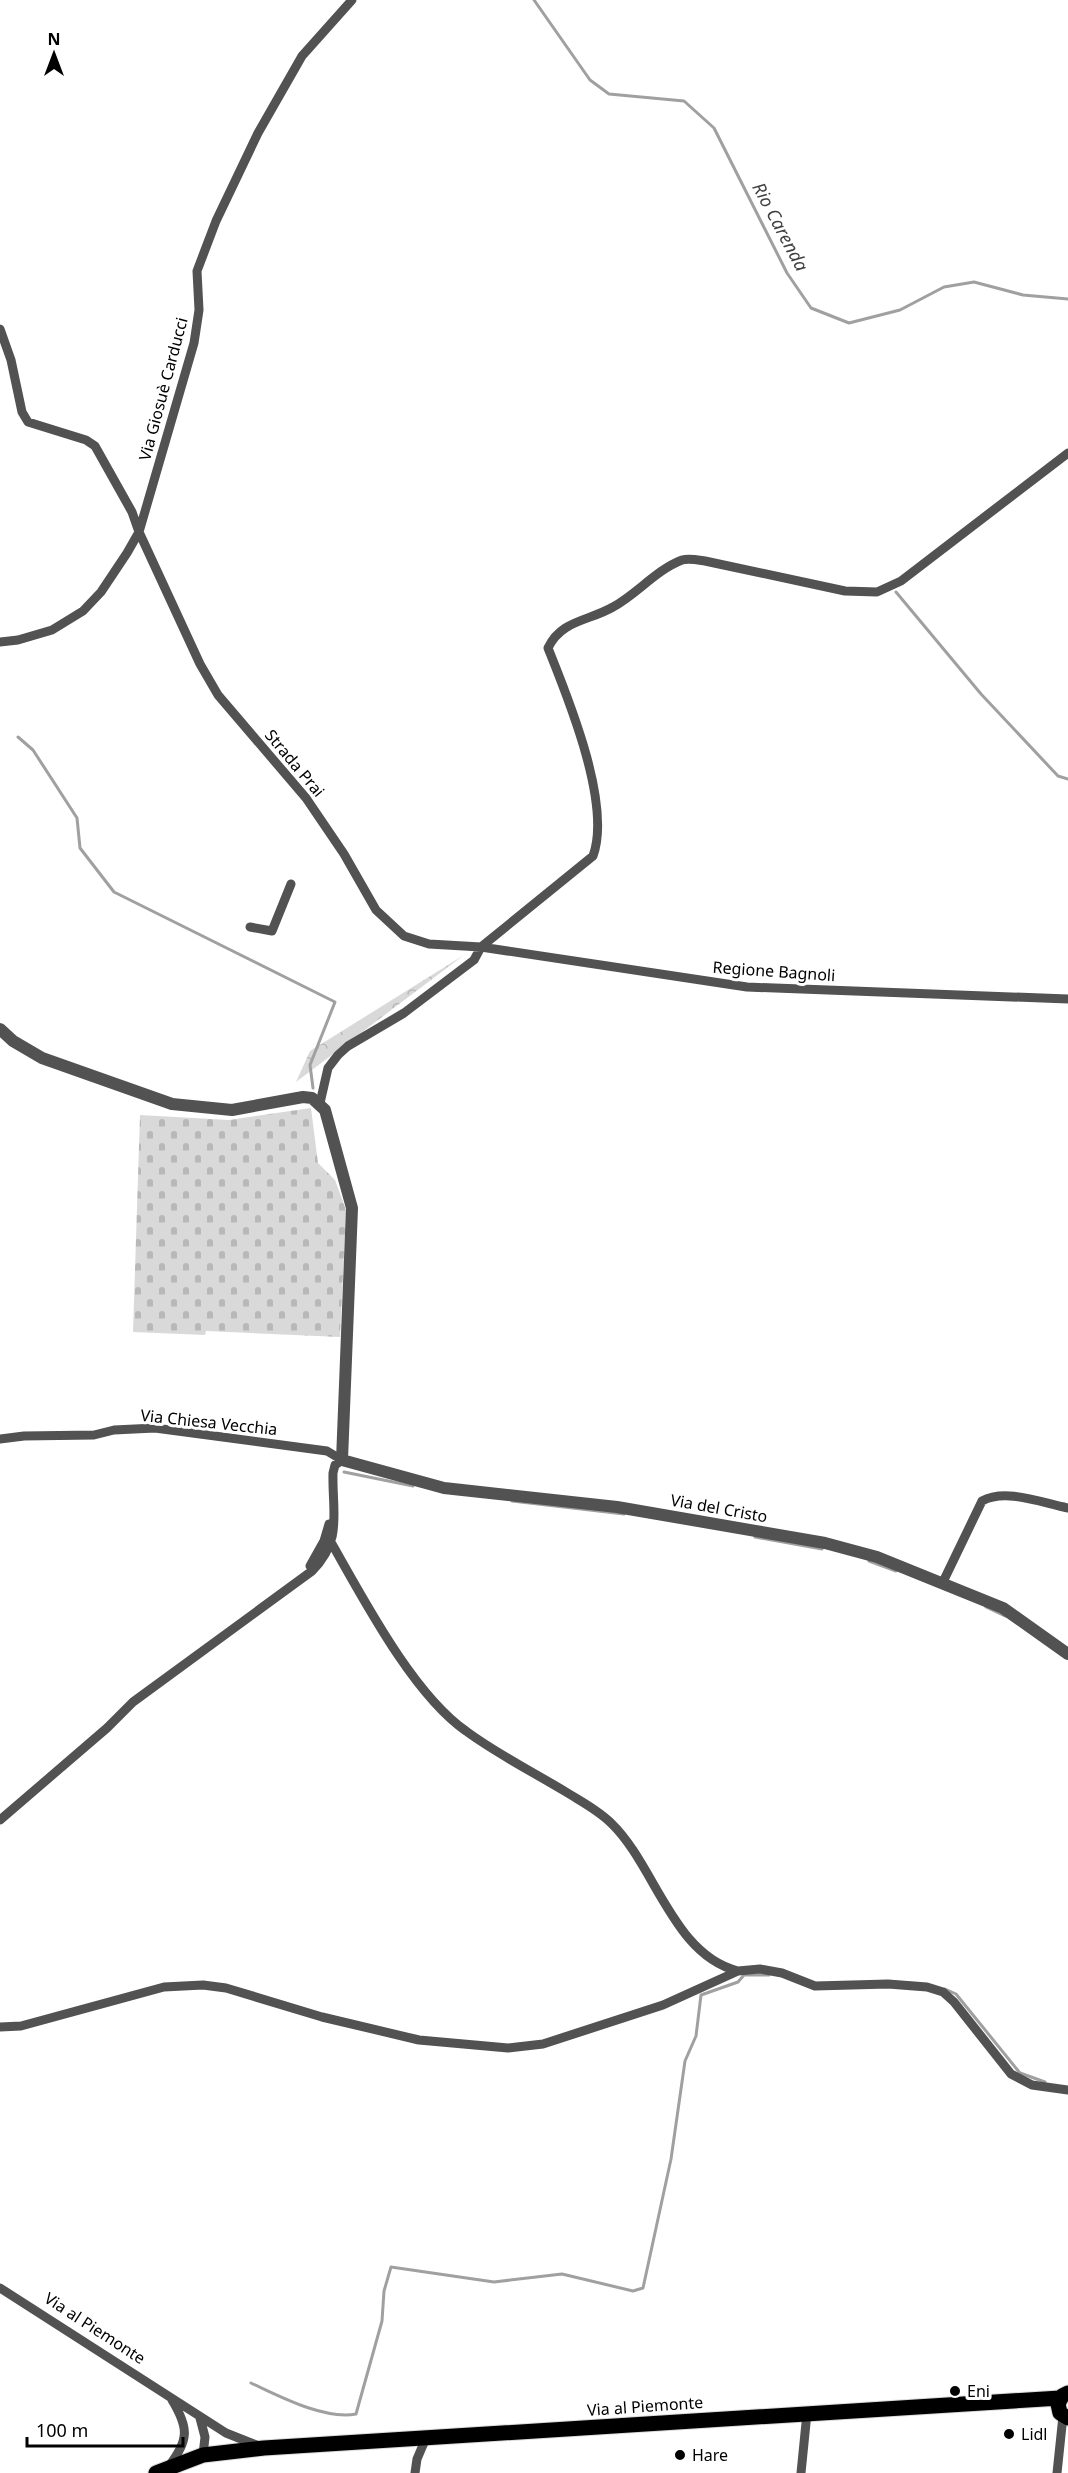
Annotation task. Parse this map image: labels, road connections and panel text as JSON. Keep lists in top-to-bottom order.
{
  "streets": {
    "main road": ["Via al Piemonte"],
    "street": [
      "Via Giosuè Carducci",
      "Strada Prai",
      "Regione Bagnoli",
      "Via Chiesa Vecchia",
      "Via del Cristo"
    ]
  },
  "crossings": [
    ["Via Giosuè Carducci", "Strada Prai"],
    ["Strada Prai", "Regione Bagnoli"],
    ["Via Chiesa Vecchia", "Via del Cristo"]
  ],
  "water": ["Rio Carenda"],
  "places": ["Eni", "Lidl", "Hare"],
  "scale_bar": "100 m",
  "north": "top"
}
